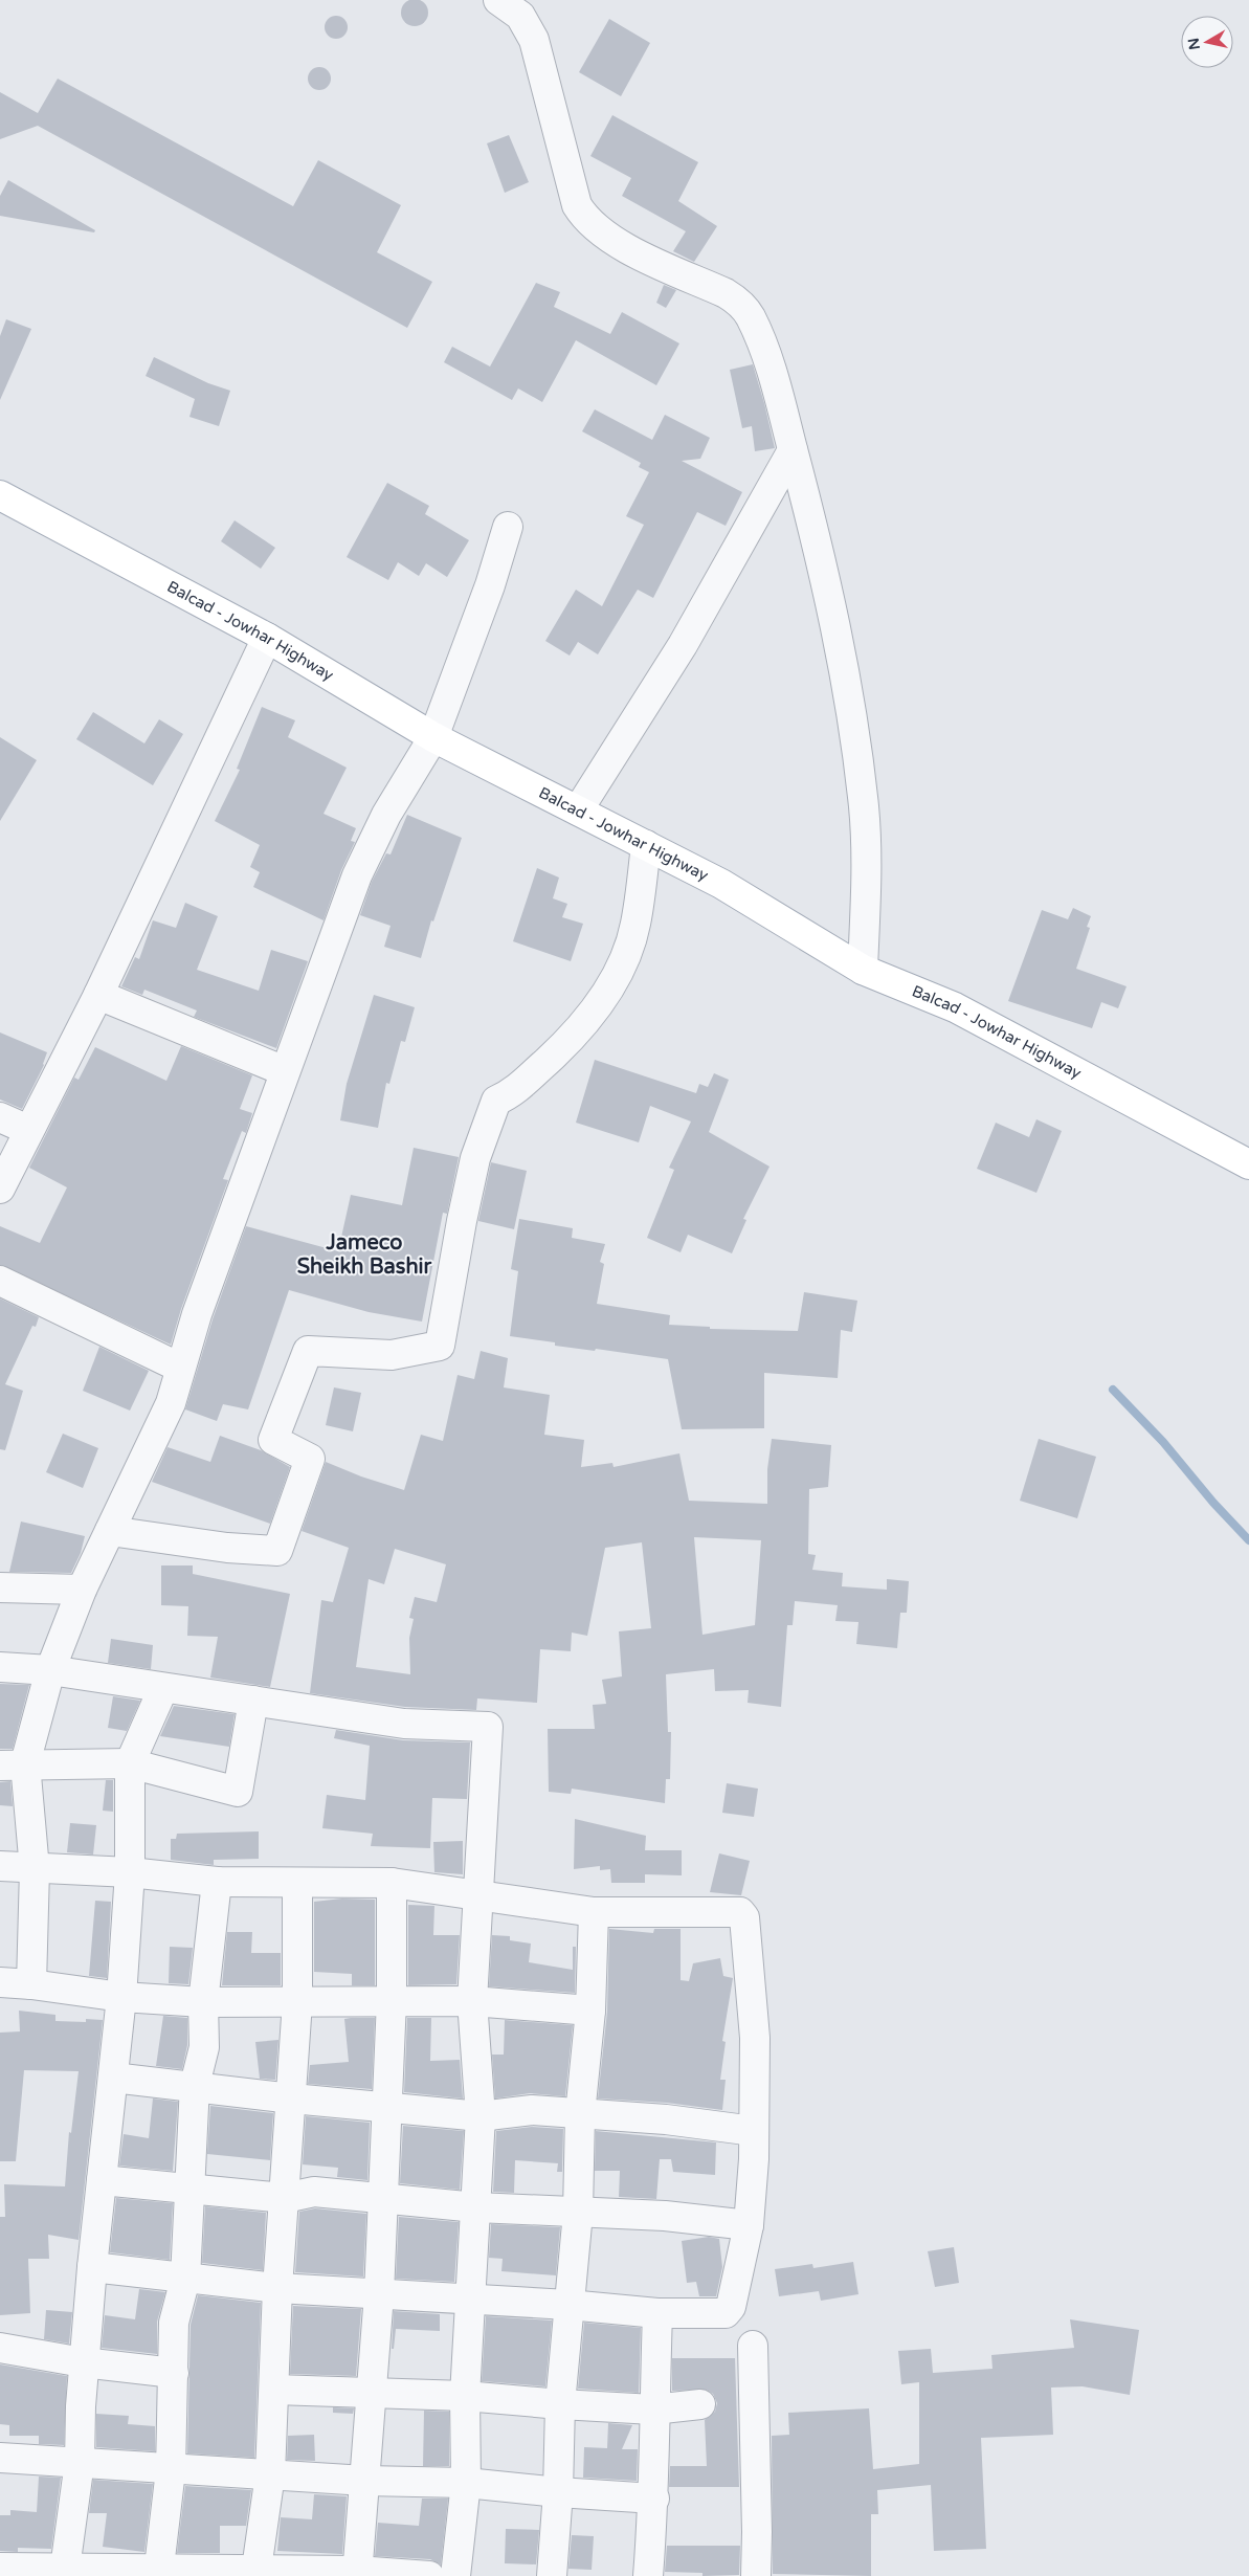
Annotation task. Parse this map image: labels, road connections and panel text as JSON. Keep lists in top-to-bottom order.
{
  "streets": {
    "main road": ["Balcad - Jowhar Highway"]
  },
  "districts": ["Jameco Sheikh Bashir"],
  "north": "left"
}
